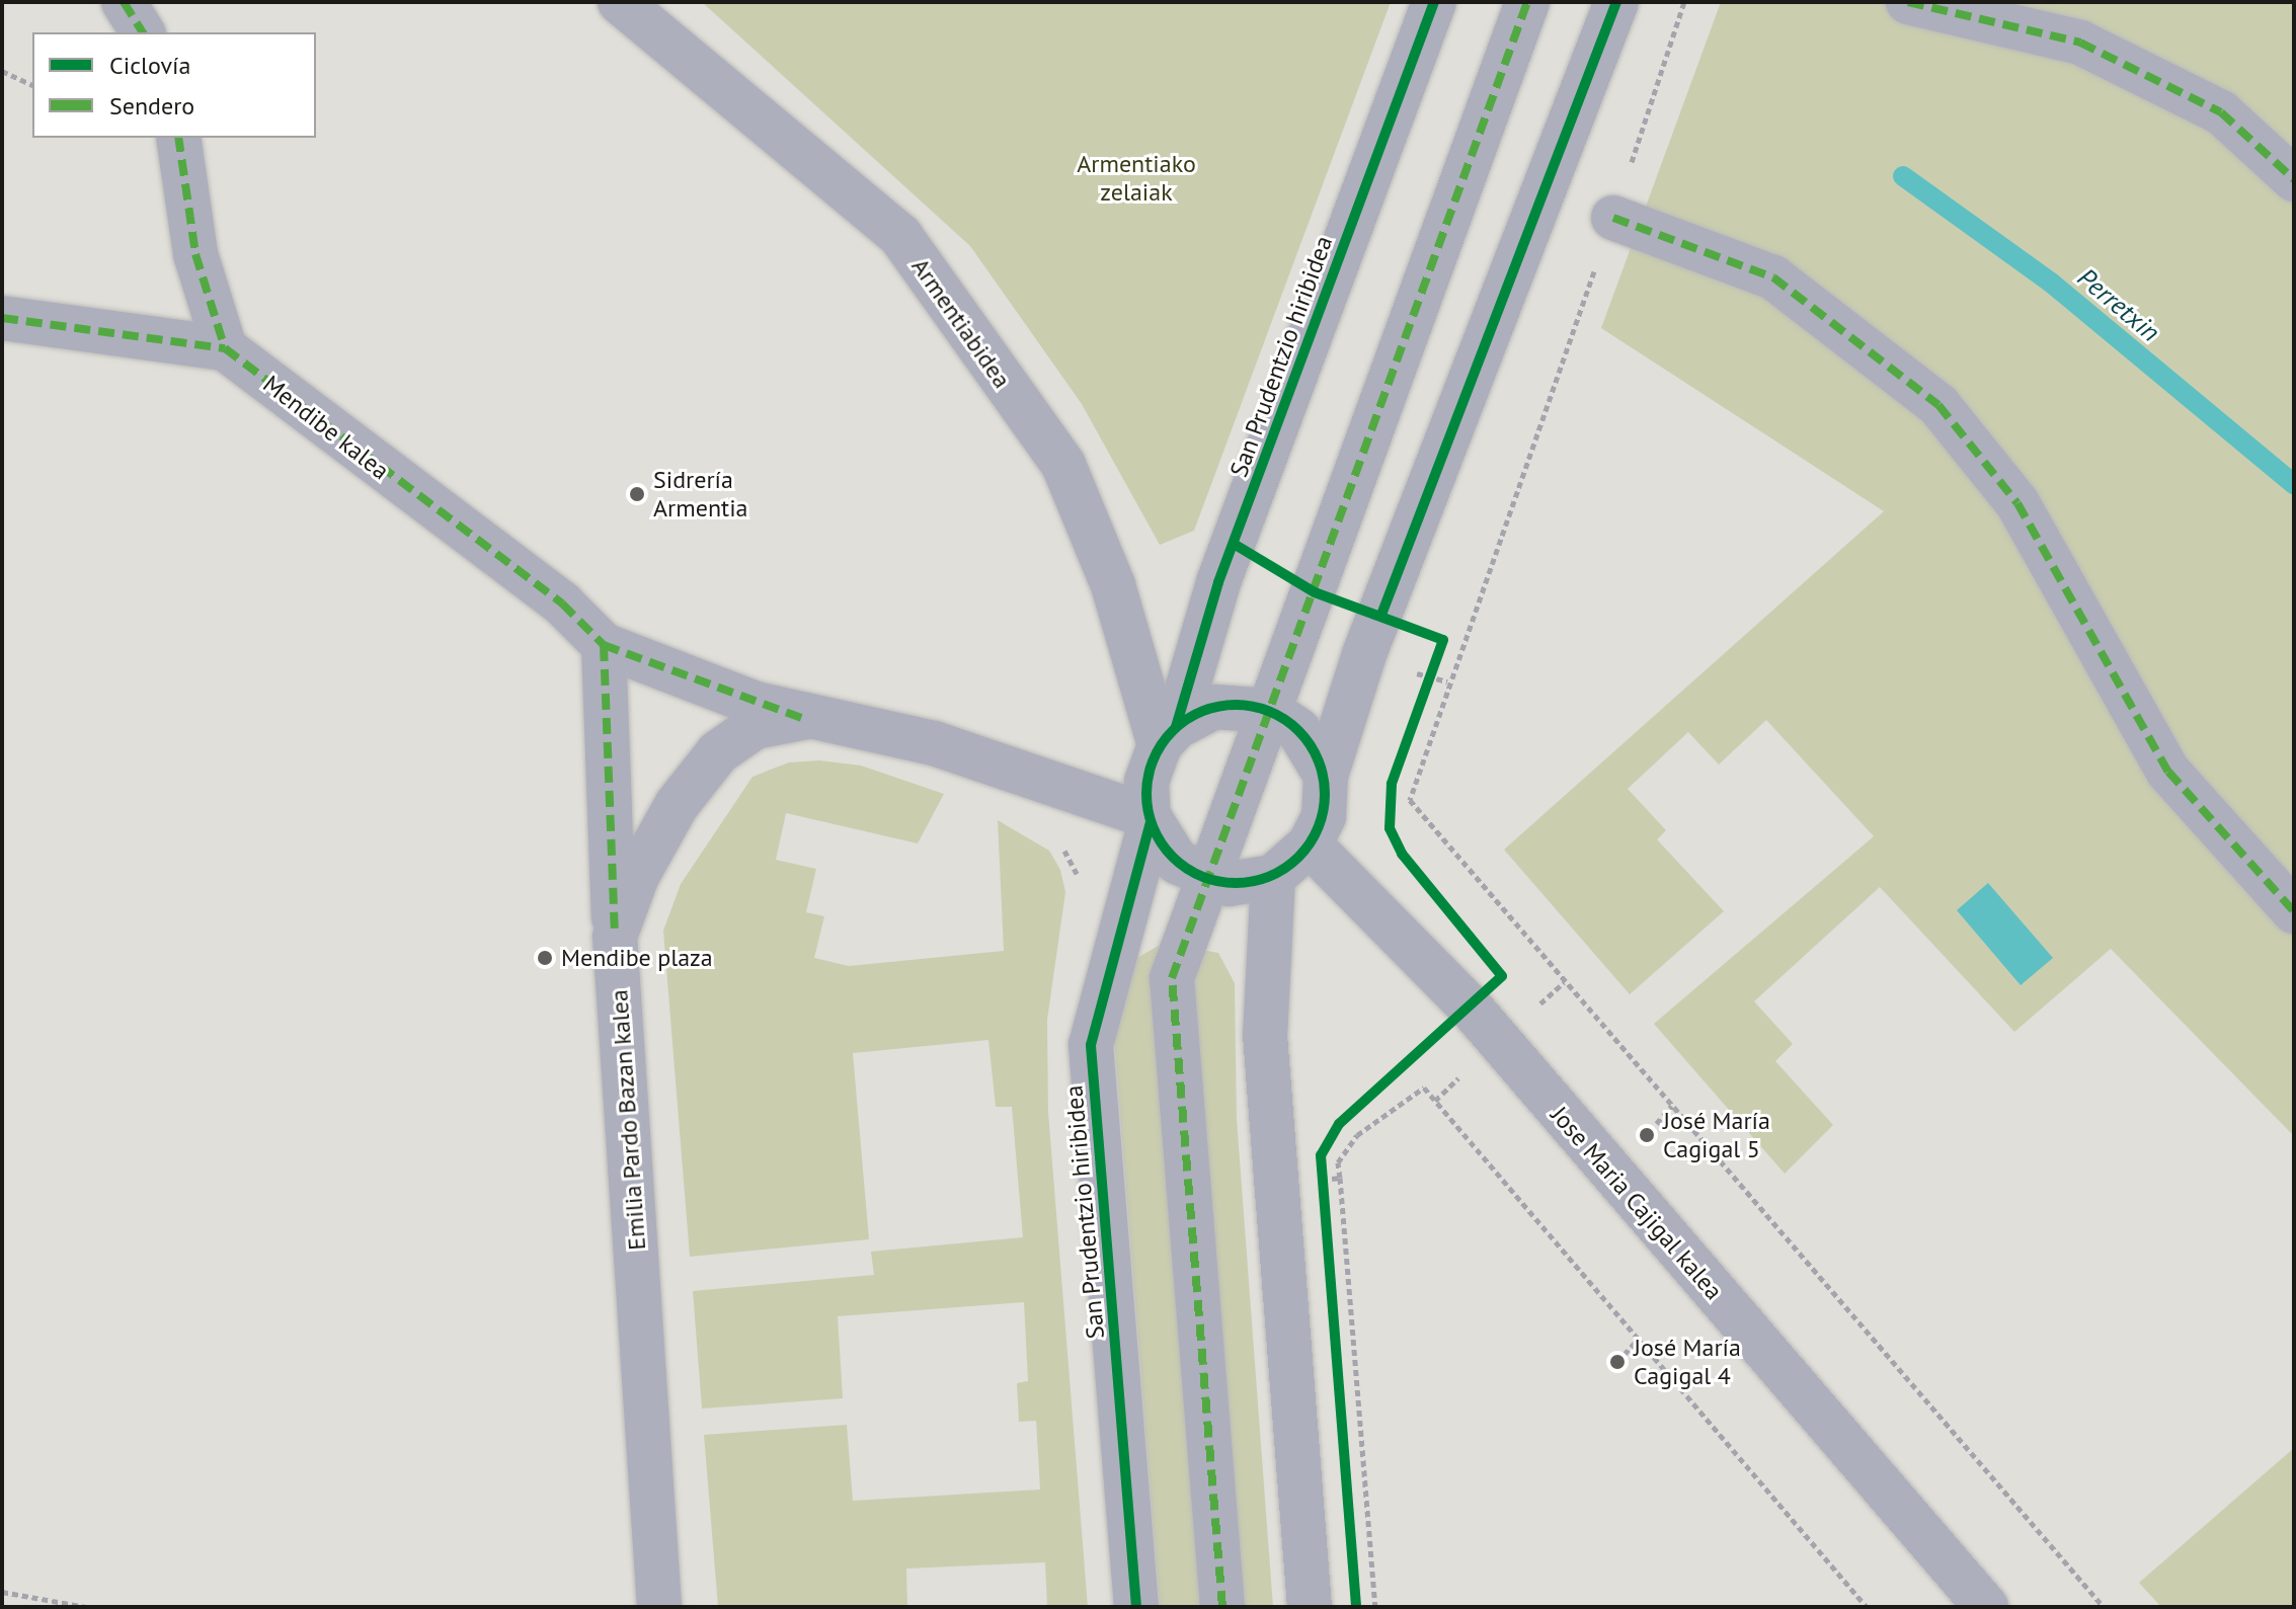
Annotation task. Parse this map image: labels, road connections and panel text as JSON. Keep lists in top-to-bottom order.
{
  "streets": {
    "street": [
      "Armentiabidea",
      "San Prudentzio hiribidea",
      "Mendibe kalea",
      "Emilia Pardo Bazan kalea",
      "Jose Maria Cajigal kalea"
    ]
  },
  "crossings": [
    ["Armentiabidea", "San Prudentzio hiribidea"],
    ["Mendibe kalea", "Emilia Pardo Bazan kalea"]
  ],
  "water": ["Perretxin"],
  "parks": ["Armentiako zelaiak"],
  "places": [
    "Sidrería Armentia",
    "Mendibe plaza",
    "José María Cagigal 5",
    "José María Cagigal 4"
  ],
  "legend": ["Ciclovía", "Sendero"]
}
